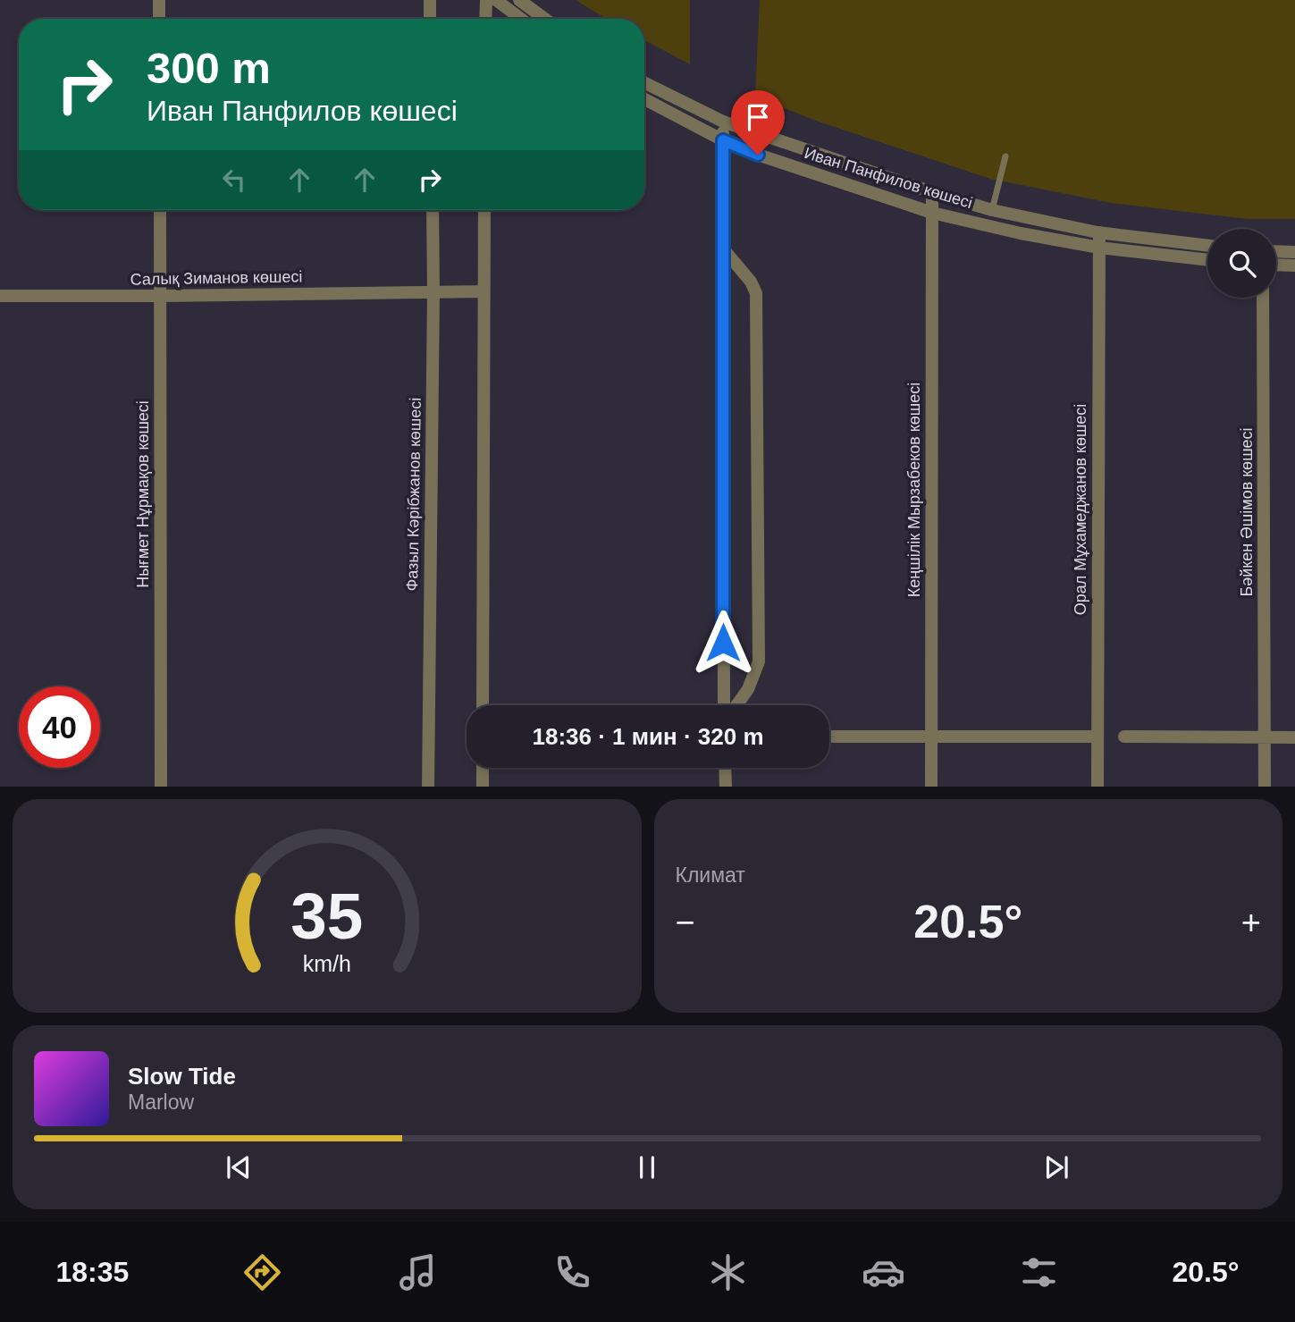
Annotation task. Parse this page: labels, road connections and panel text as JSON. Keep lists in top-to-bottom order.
{
  "streets": {
    "street": [
      "Иван Панфилов көшесі",
      "Салық Зиманов көшесі",
      "Кеңшілік Мырзабеков көшесі",
      "Нығмет Нұрмақов көшесі",
      "Фазыл Кәрібжанов көшесі",
      "Орал Мұхамеджанов көшесі",
      "Бәйкен Әшімов көшесі"
    ]
  },
  "crossings": [
    ["Иван Панфилов көшесі", "Кеңшілік Мырзабеков көшесі"],
    ["Иван Панфилов көшесі", "Орал Мұхамеджанов көшесі"],
    ["Салық Зиманов көшесі", "Нығмет Нұрмақов көшесі"],
    ["Салық Зиманов көшесі", "Фазыл Кәрібжанов көшесі"]
  ],
  "page": {
    "turn": ["300 m", "Иван Панфилов көшесі"],
    "limit": "40",
    "trip": "18:36 · 1 мин · 320 m",
    "tile": "Климат",
    "heat": ["−", "20.5°", "+"],
    "song": ["Slow Tide", "Marlow"],
    "tabs": ["18:35", "20.5°"],
    "gauge": ["35", "km/h"]
  }
}
